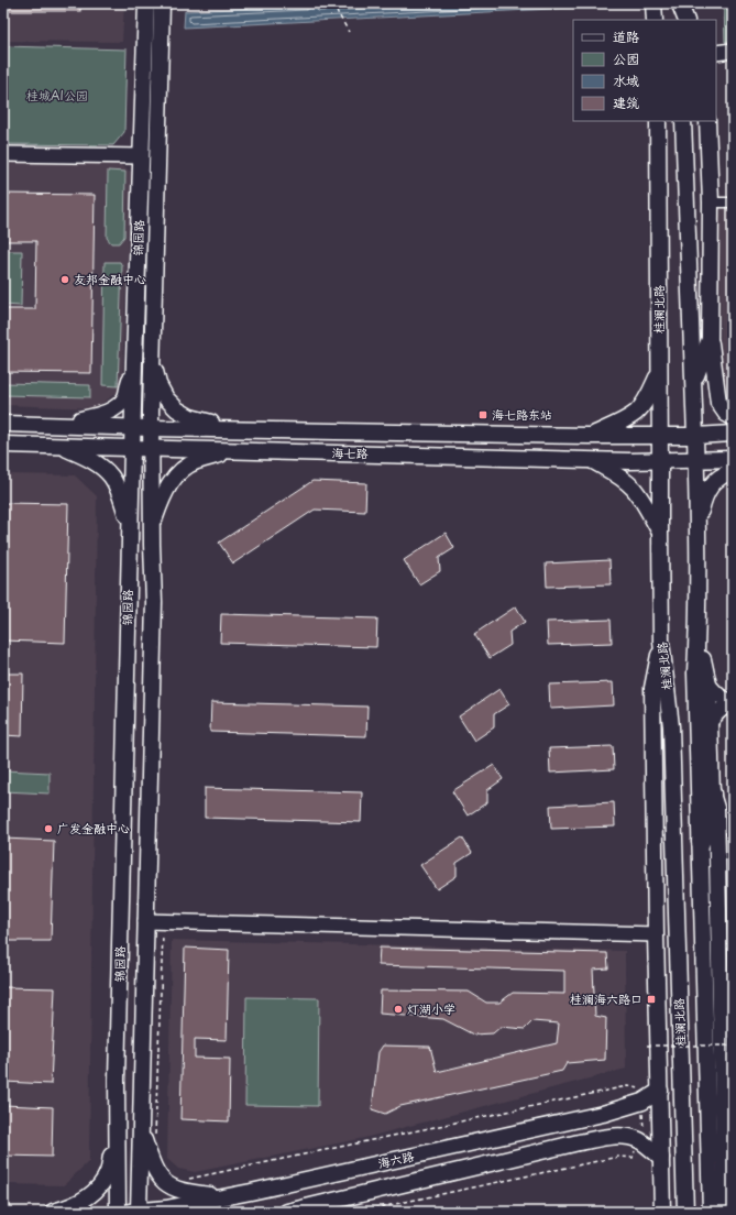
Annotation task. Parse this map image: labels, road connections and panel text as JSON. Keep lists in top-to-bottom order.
{
  "streets": {
    "main road": [
      "锦园路",
      "桂澜北路",
      "海七路",
      "海六路"
    ]
  },
  "crossings": [
    ["锦园路", "海七路"],
    ["锦园路", "海六路"],
    ["桂澜北路", "海七路"]
  ],
  "parks": ["桂城AI公园"],
  "places": {
    "other": ["友邦金融中心", "广发金融中心", "灯湖小学"],
    "transit": ["海七路东站", "桂澜海六路口"]
  },
  "legend": [
    "道路",
    "公园",
    "水域",
    "建筑"
  ]
}
